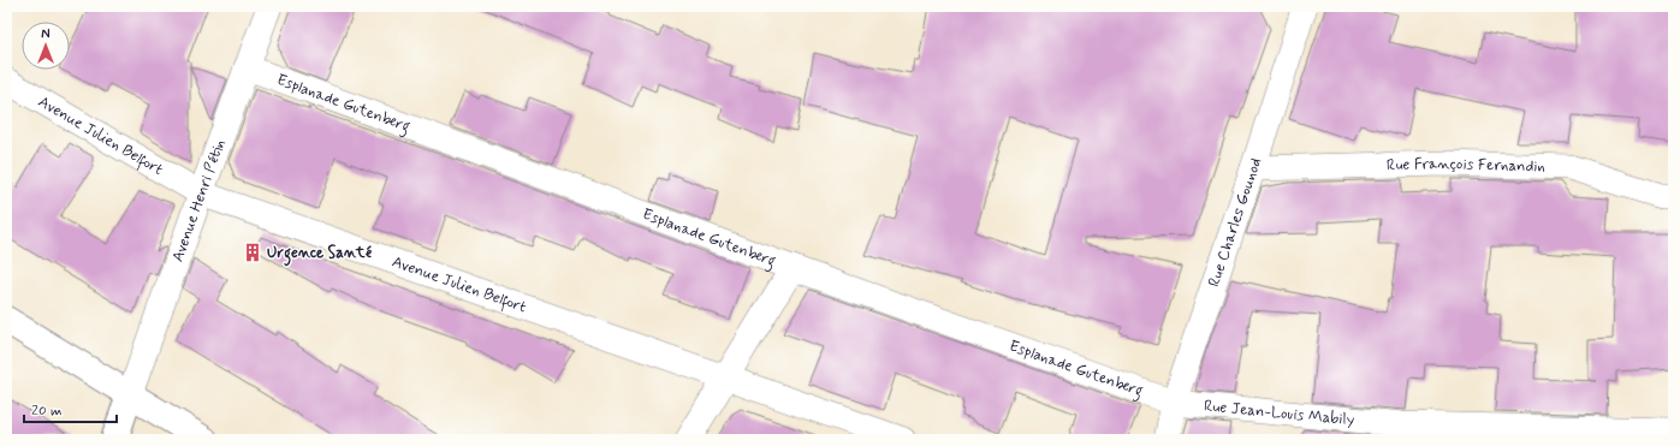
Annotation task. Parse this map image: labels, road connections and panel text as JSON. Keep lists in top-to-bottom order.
{
  "streets": {
    "street": [
      "Esplanade Gutenberg",
      "Avenue Julien Belfort",
      "Rue François Fernandin",
      "Avenue Henri Pétin",
      "Rue Charles Gounod",
      "Rue Jean-Louis Mabily"
    ]
  },
  "crossings": [
    ["Esplanade Gutenberg", "Avenue Henri Pétin"],
    ["Esplanade Gutenberg", "Rue Charles Gounod"],
    ["Esplanade Gutenberg", "Rue Jean-Louis Mabily"],
    ["Avenue Julien Belfort", "Avenue Henri Pétin"],
    ["Rue François Fernandin", "Rue Charles Gounod"],
    ["Rue Charles Gounod", "Rue Jean-Louis Mabily"]
  ],
  "places": {
    "building": ["Urgence Santé"]
  },
  "scale_bar": "20 m",
  "north": "top"
}
